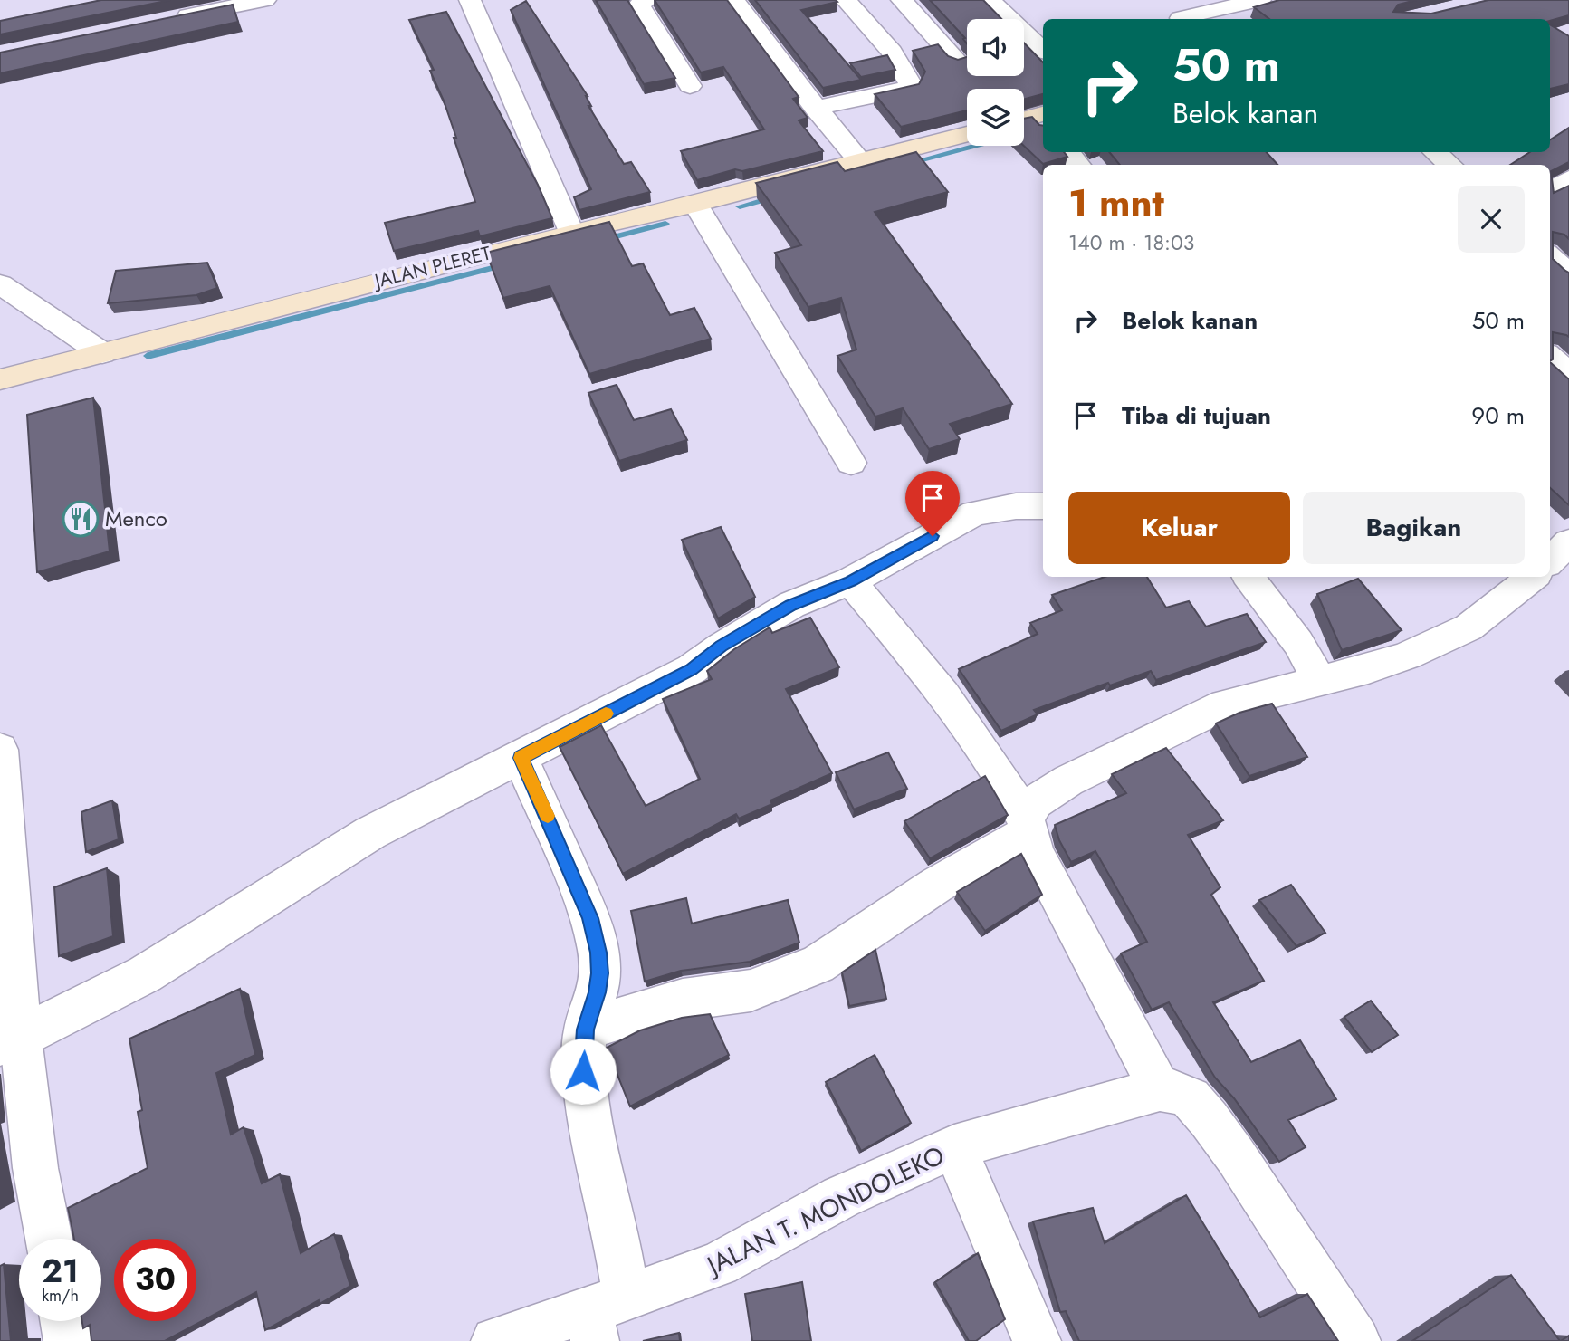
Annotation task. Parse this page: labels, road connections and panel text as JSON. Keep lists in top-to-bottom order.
{
  "streets": {
    "main road": ["JALAN PLERET"],
    "street": ["JALAN T. MONDOLEKO"]
  },
  "places": {
    "restaurant": ["Menco"]
  },
  "page": {
    "turn": ["50 m", "Belok kanan"],
    "heading": ["1 mnt", "140 m · 18:03"],
    "list": [
      {
        "name": "Belok kanan",
        "value": "50 m"
      },
      {
        "name": "Tiba di tujuan",
        "value": "90 m"
      }
    ],
    "buttons": ["Keluar", "Bagikan"],
    "speed": "21 km/h",
    "limit": "30"
  }
}
